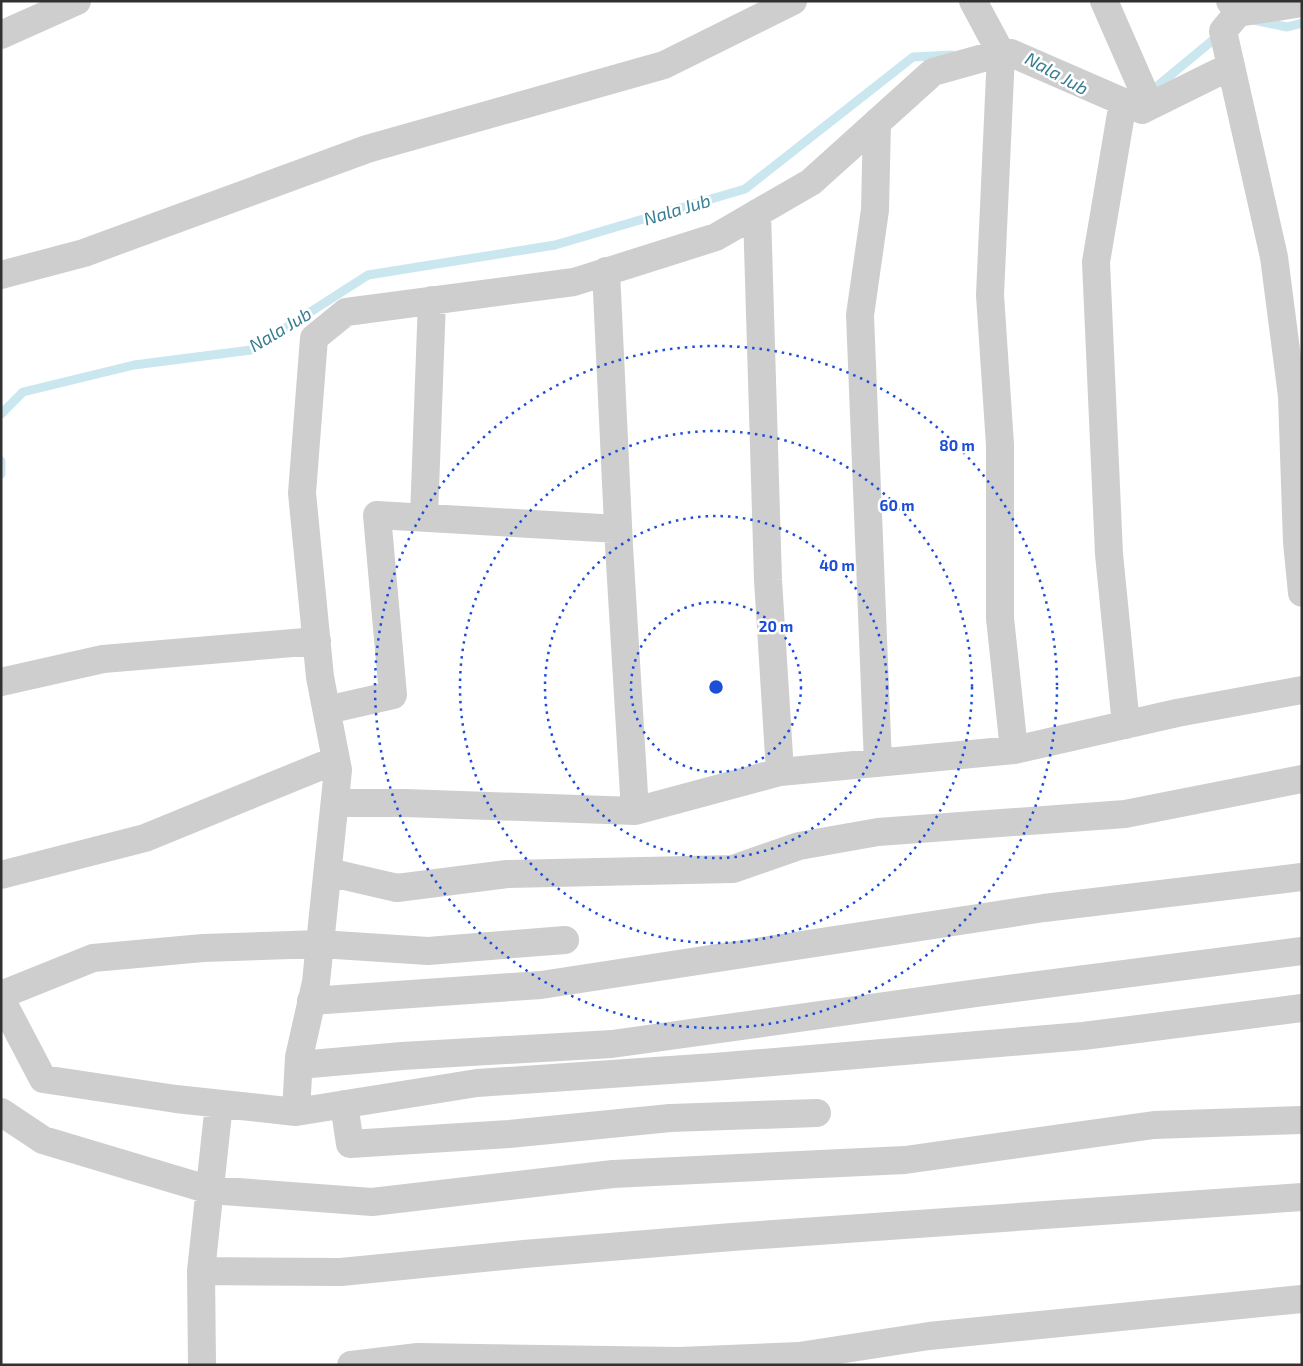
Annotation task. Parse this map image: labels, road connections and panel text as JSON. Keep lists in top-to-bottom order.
{
  "water": ["Nala Jub"],
  "rings": [
    "80 m",
    "60 m",
    "40 m",
    "20 m"
  ]
}
